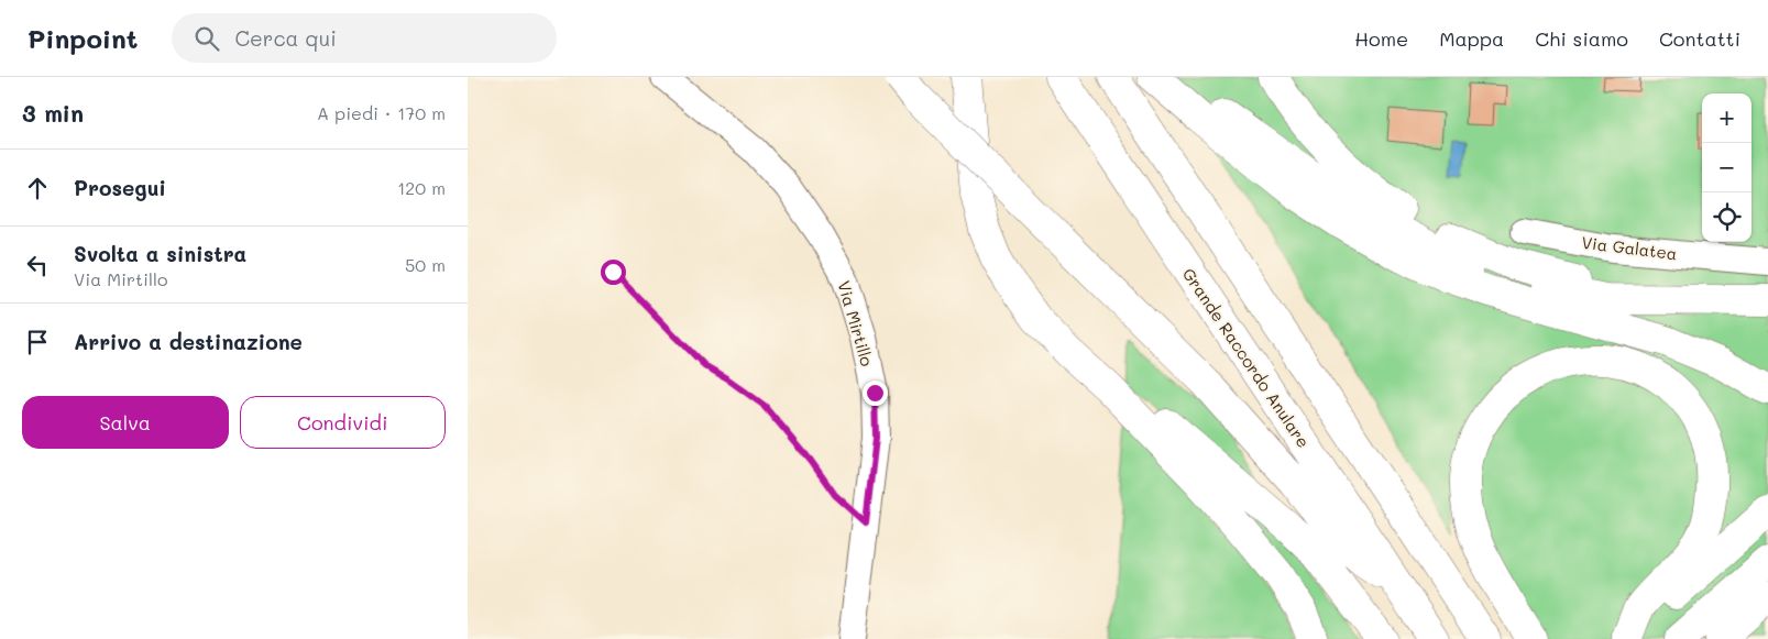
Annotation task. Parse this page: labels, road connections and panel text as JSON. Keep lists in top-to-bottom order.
{
  "streets": {
    "highway": ["Grande Raccordo Anulare"],
    "street": ["Via Galatea", "Via Mirtillo"]
  },
  "page": {
    "header": "Pinpoint",
    "search": "Cerca qui",
    "nav": [
      "Home",
      "Mappa",
      "Chi siamo",
      "Contatti"
    ],
    "heading": ["3 min", "A piedi · 170 m"],
    "map_buttons": ["+", "−"],
    "list": [
      ["Prosegui", "120 m"],
      ["Svolta a sinistra", "Via Mirtillo", "50 m"],
      "Arrivo a destinazione"
    ],
    "buttons": ["Salva", "Condividi"]
  }
}
